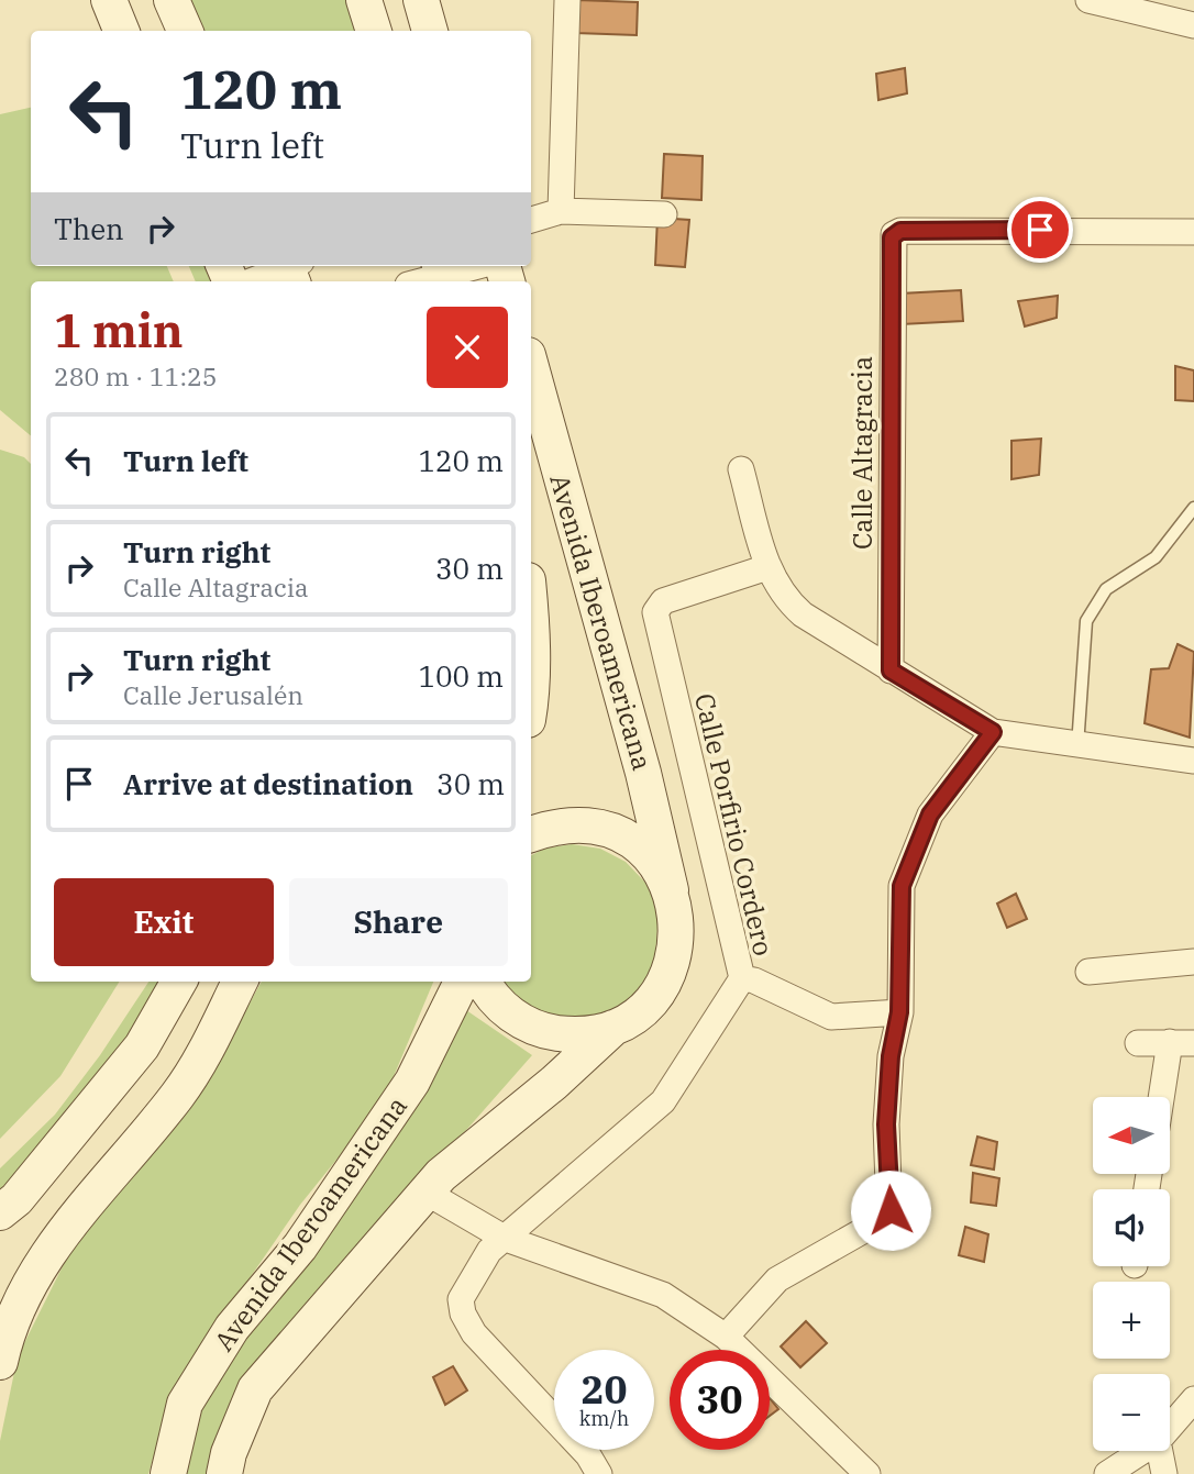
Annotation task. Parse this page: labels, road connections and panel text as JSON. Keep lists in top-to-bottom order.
{
  "streets": {
    "street": ["Calle Altagracia", "Avenida Iberoamericana", "Calle Porfirio Cordero"]
  },
  "north": "left",
  "page": {
    "turn": ["120 m", "Turn left"],
    "then": "Then",
    "heading": ["1 min", "280 m · 11:25"],
    "list": [
      {
        "name": "Turn left",
        "value": "120 m"
      },
      {
        "name": "Turn right",
        "note": "Calle Altagracia",
        "value": "30 m"
      },
      {
        "name": "Turn right",
        "note": "Calle Jerusalén",
        "value": "100 m"
      },
      {
        "name": "Arrive at destination",
        "value": "30 m"
      }
    ],
    "buttons": ["Exit", "Share"],
    "map_buttons": ["+", "−"],
    "speed": "20 km/h",
    "limit": "30"
  }
}
